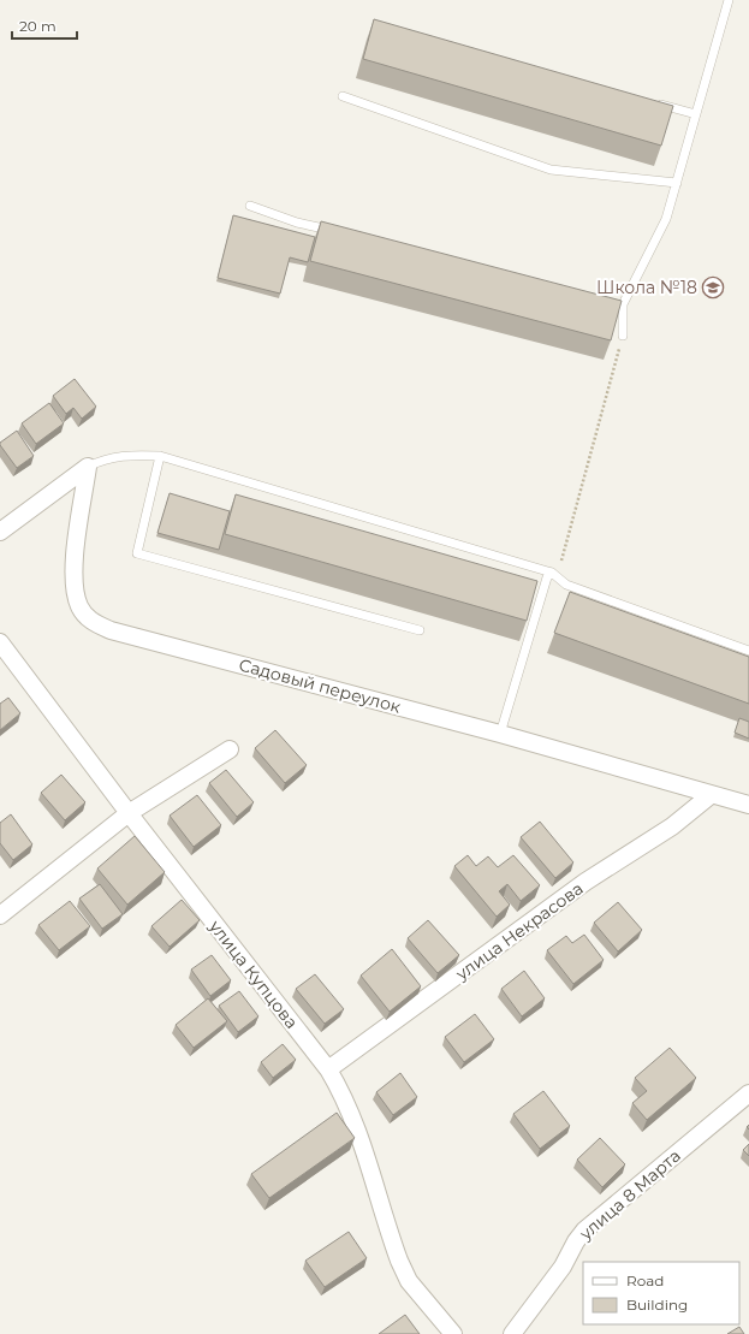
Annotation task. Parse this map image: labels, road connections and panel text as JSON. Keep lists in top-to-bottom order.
{
  "streets": {
    "street": [
      "Садовый переулок",
      "улица Некрасова",
      "улица Купцова",
      "улица 8 Марта"
    ]
  },
  "crossings": [
    ["Садовый переулок", "улица Некрасова"],
    ["улица Некрасова", "улица Купцова"]
  ],
  "places": {
    "school or university": ["Школа №18"]
  },
  "legend": ["Road", "Building"],
  "scale_bar": "20 m"
}
